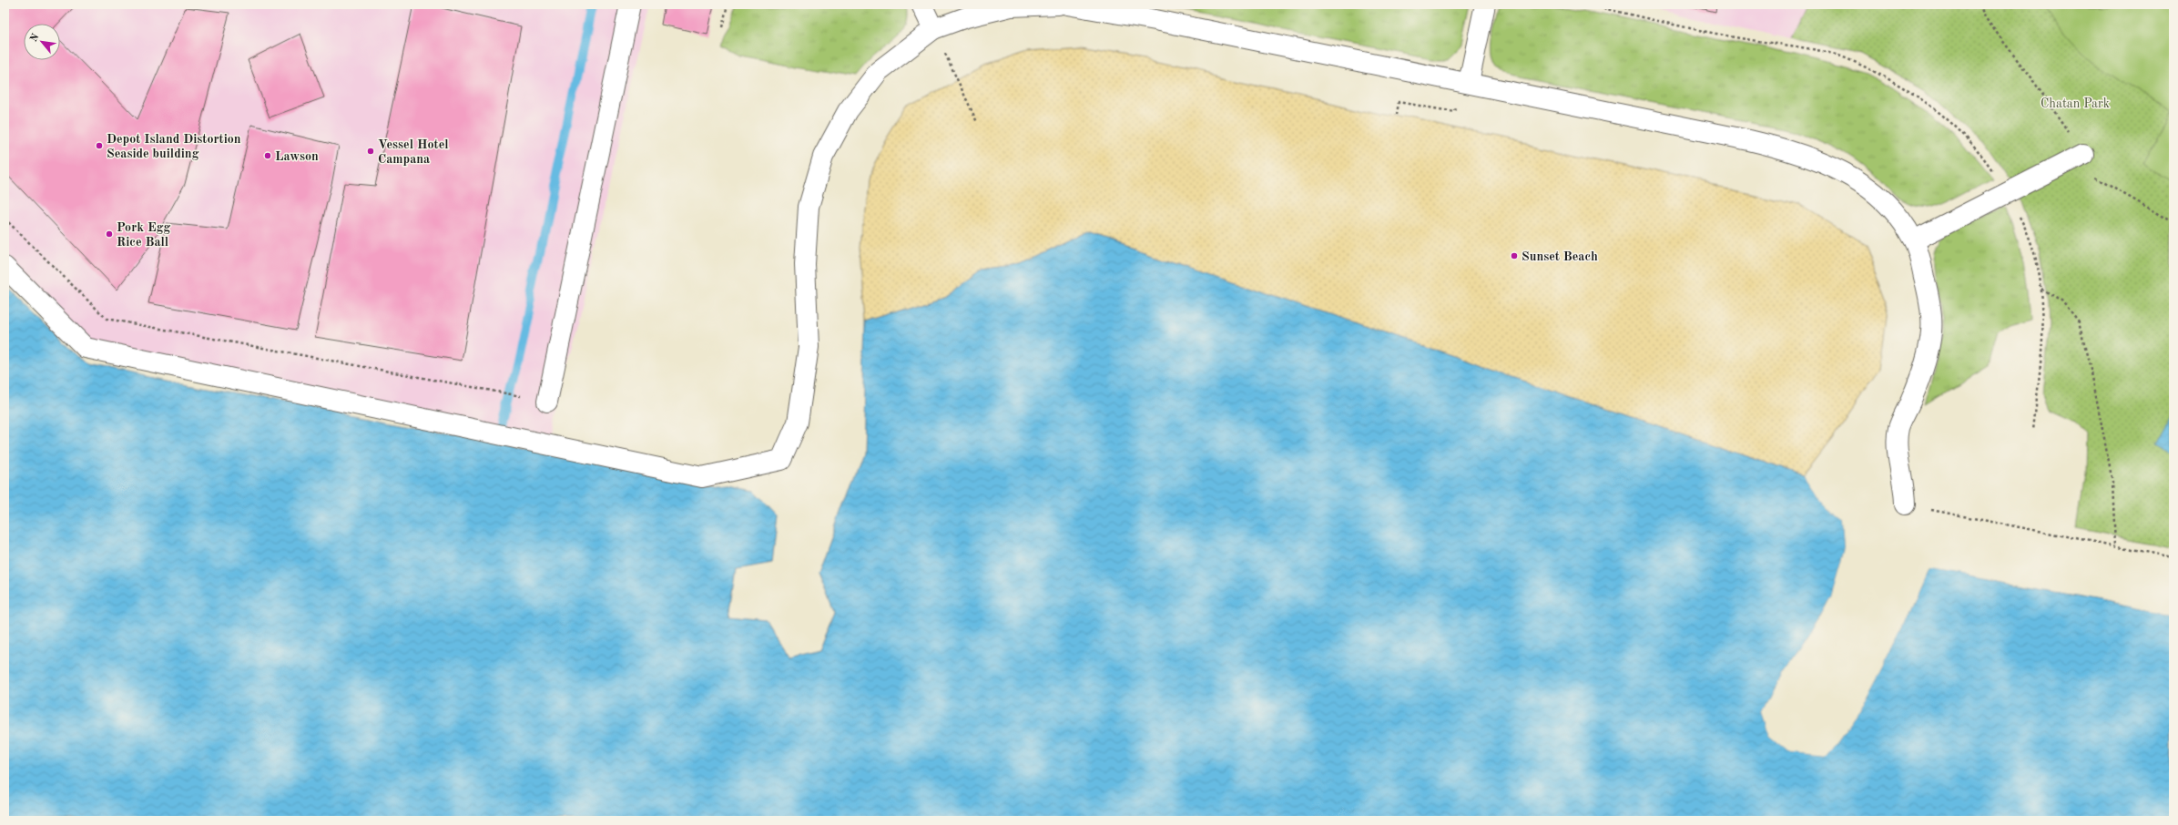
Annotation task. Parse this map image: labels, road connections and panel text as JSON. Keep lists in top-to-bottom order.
{
  "parks": ["Chatan Park"],
  "places": [
    "Depot Island Distortion Seaside building",
    "Vessel Hotel Campana",
    "Lawson",
    "Pork Egg Rice Ball",
    "Sunset Beach"
  ],
  "north": "top left"
}
